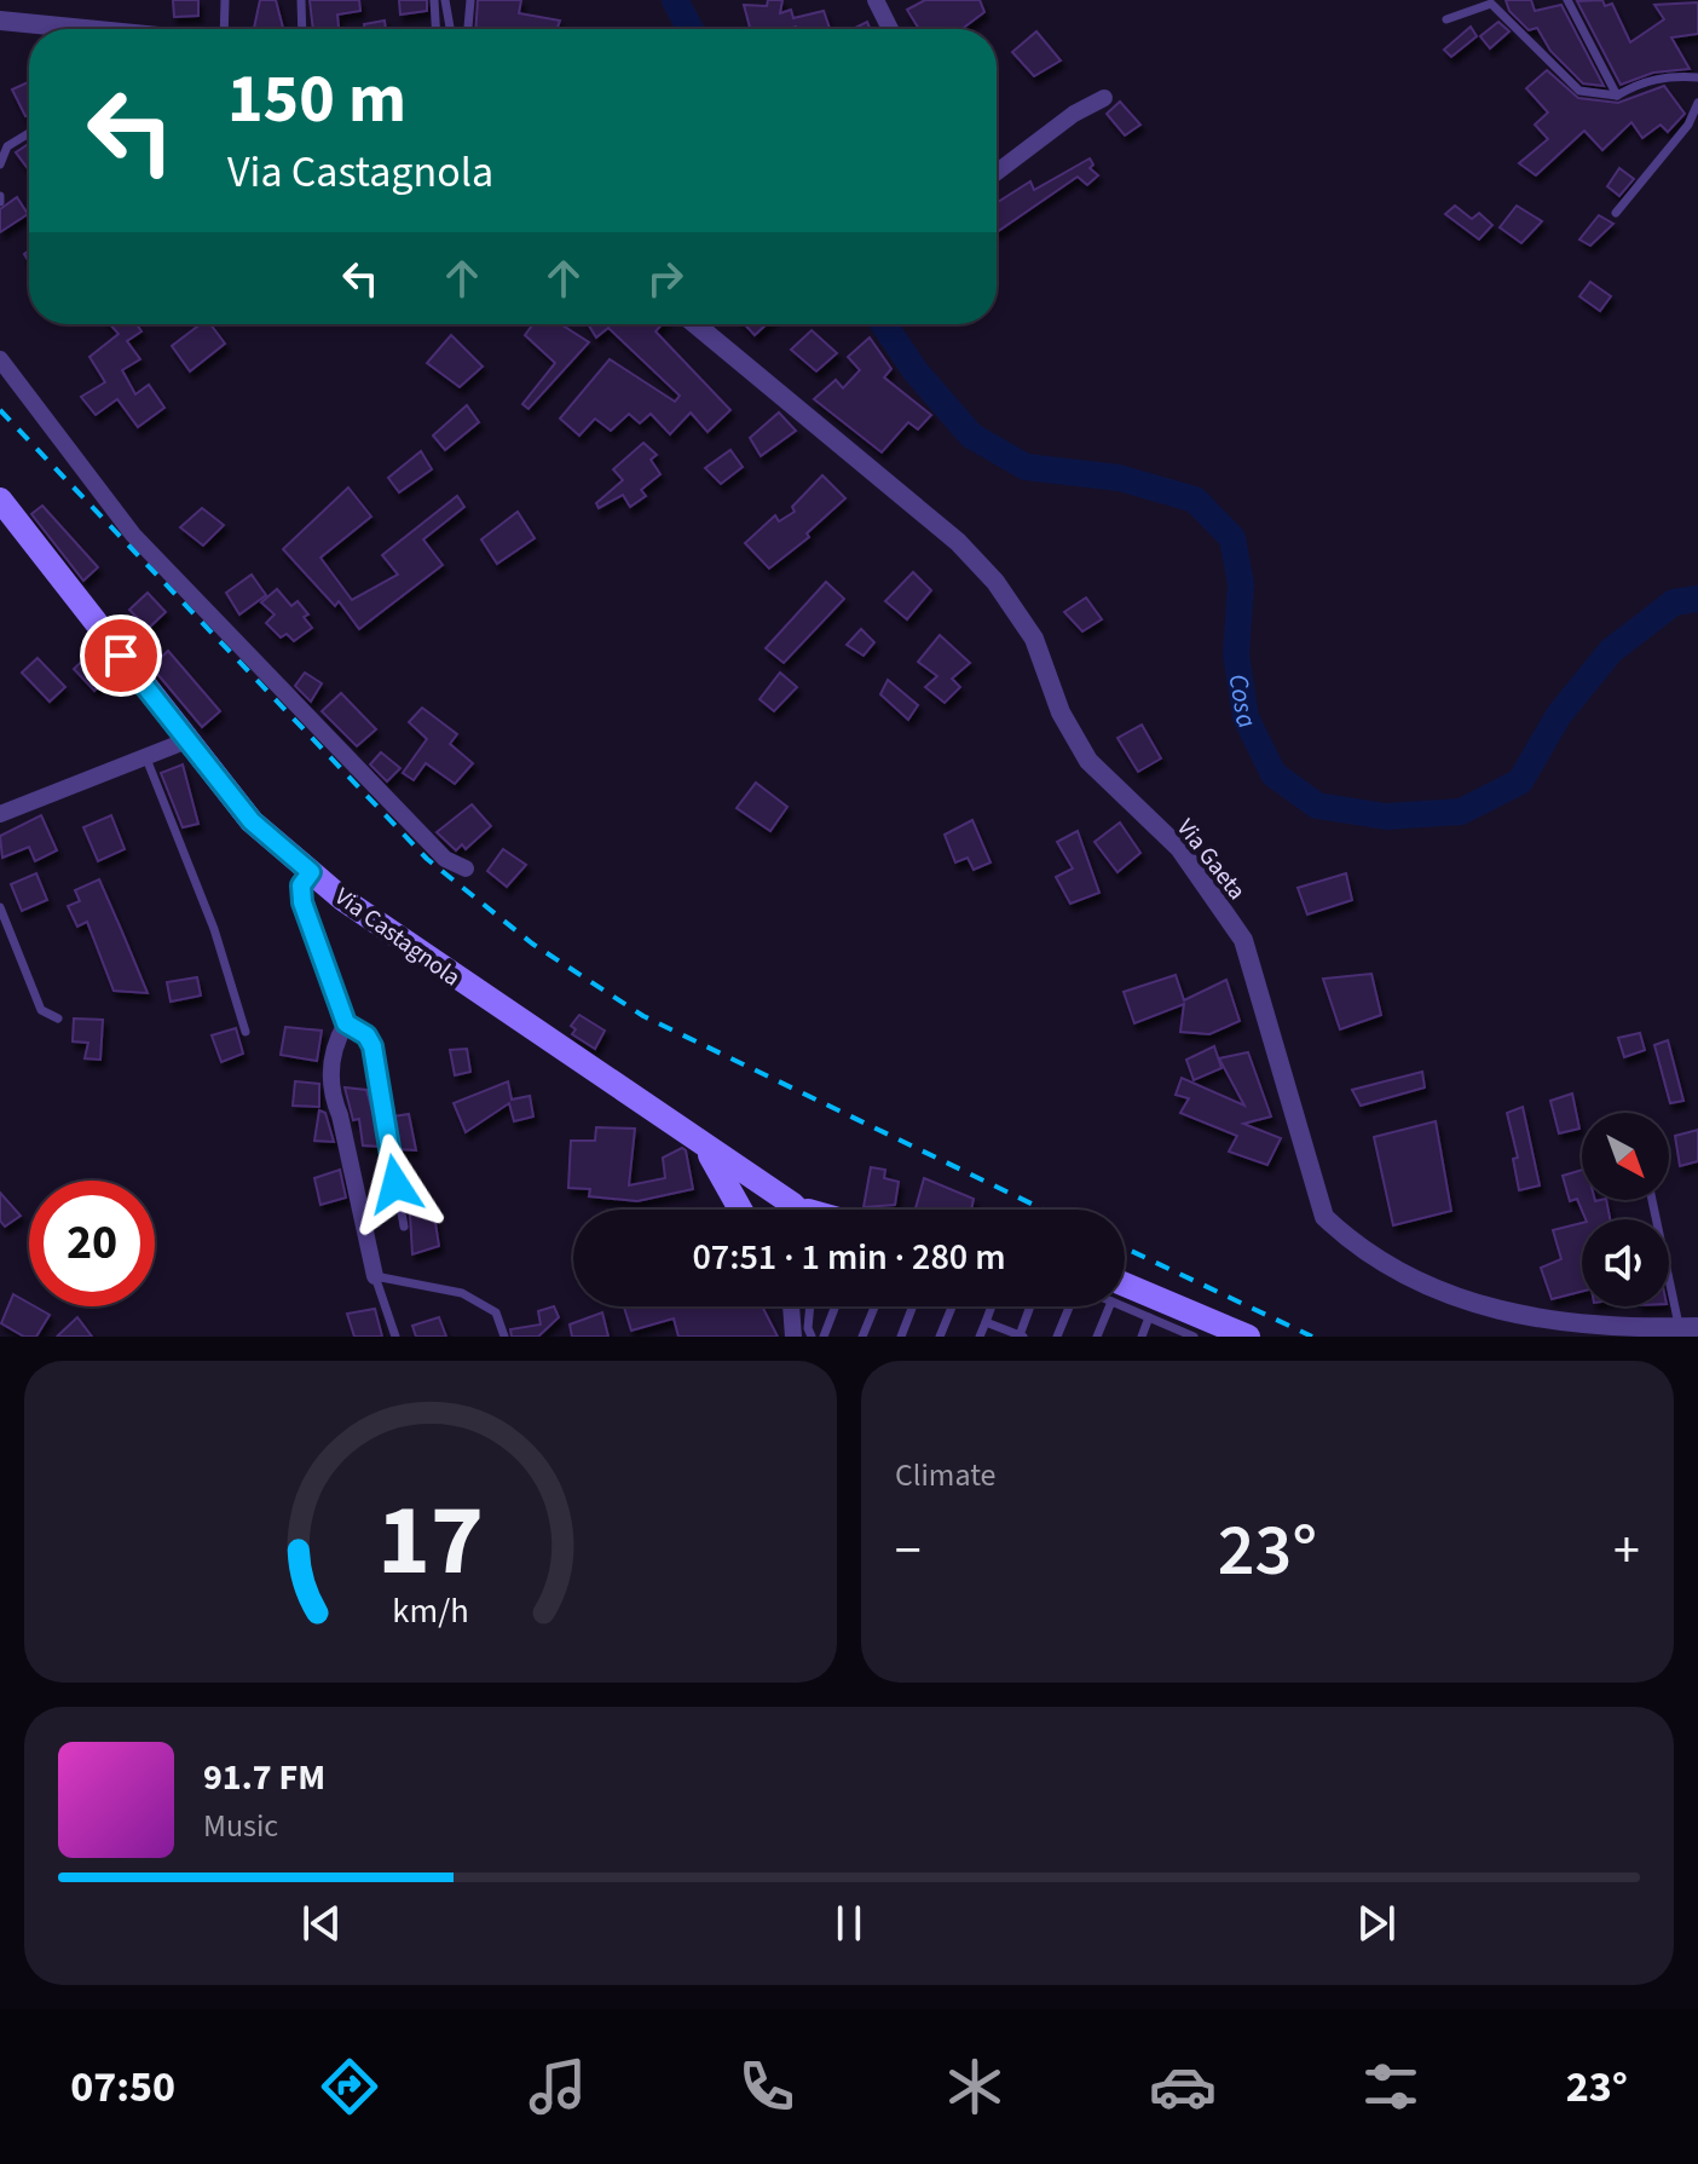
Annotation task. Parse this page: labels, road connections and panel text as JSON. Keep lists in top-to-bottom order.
{
  "streets": {
    "main road": ["Via Castagnola"],
    "street": ["Via Gaeta"]
  },
  "water": ["Cosa"],
  "north": "bottom right",
  "page": {
    "turn": ["150 m", "Via Castagnola"],
    "limit": "20",
    "trip": "07:51 · 1 min · 280 m",
    "tile": "Climate",
    "heat": ["−", "23°", "+"],
    "song": ["91.7 FM", "Music"],
    "tabs": ["07:50", "23°"],
    "gauge": ["17", "km/h"]
  }
}
